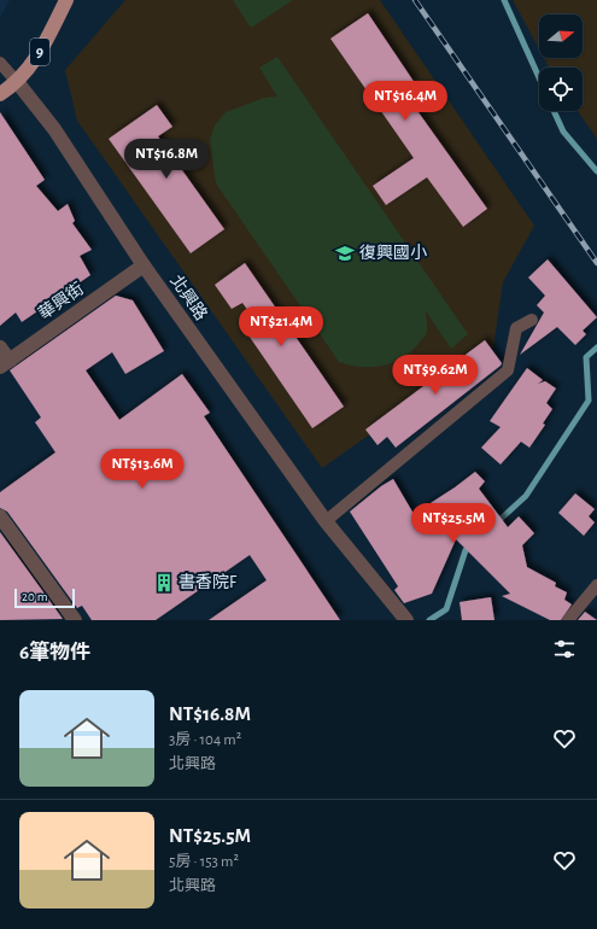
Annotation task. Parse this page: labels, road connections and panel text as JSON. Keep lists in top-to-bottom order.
{
  "streets": {
    "main road": ["9"],
    "street": ["北興路", "華興街"]
  },
  "crossings": [
    ["9", "北興路"],
    ["北興路", "華興街"]
  ],
  "places": {
    "school or university": ["復興國小"],
    "building": ["書香院F"]
  },
  "scale_bar": "20 m",
  "north": "right",
  "page": {
    "price": [
      "NT$16.4M",
      "NT$16.8M",
      "NT$21.4M",
      "NT$9.62M",
      "NT$13.6M",
      "NT$25.5M"
    ],
    "scale": "20 m",
    "heading": "6筆物件",
    "list": [
      {
        "name": "NT$16.8M",
        "note": "3房 · 104 m² · 北興路"
      },
      {
        "name": "NT$25.5M",
        "note": "5房 · 153 m² · 北興路"
      }
    ]
  }
}
